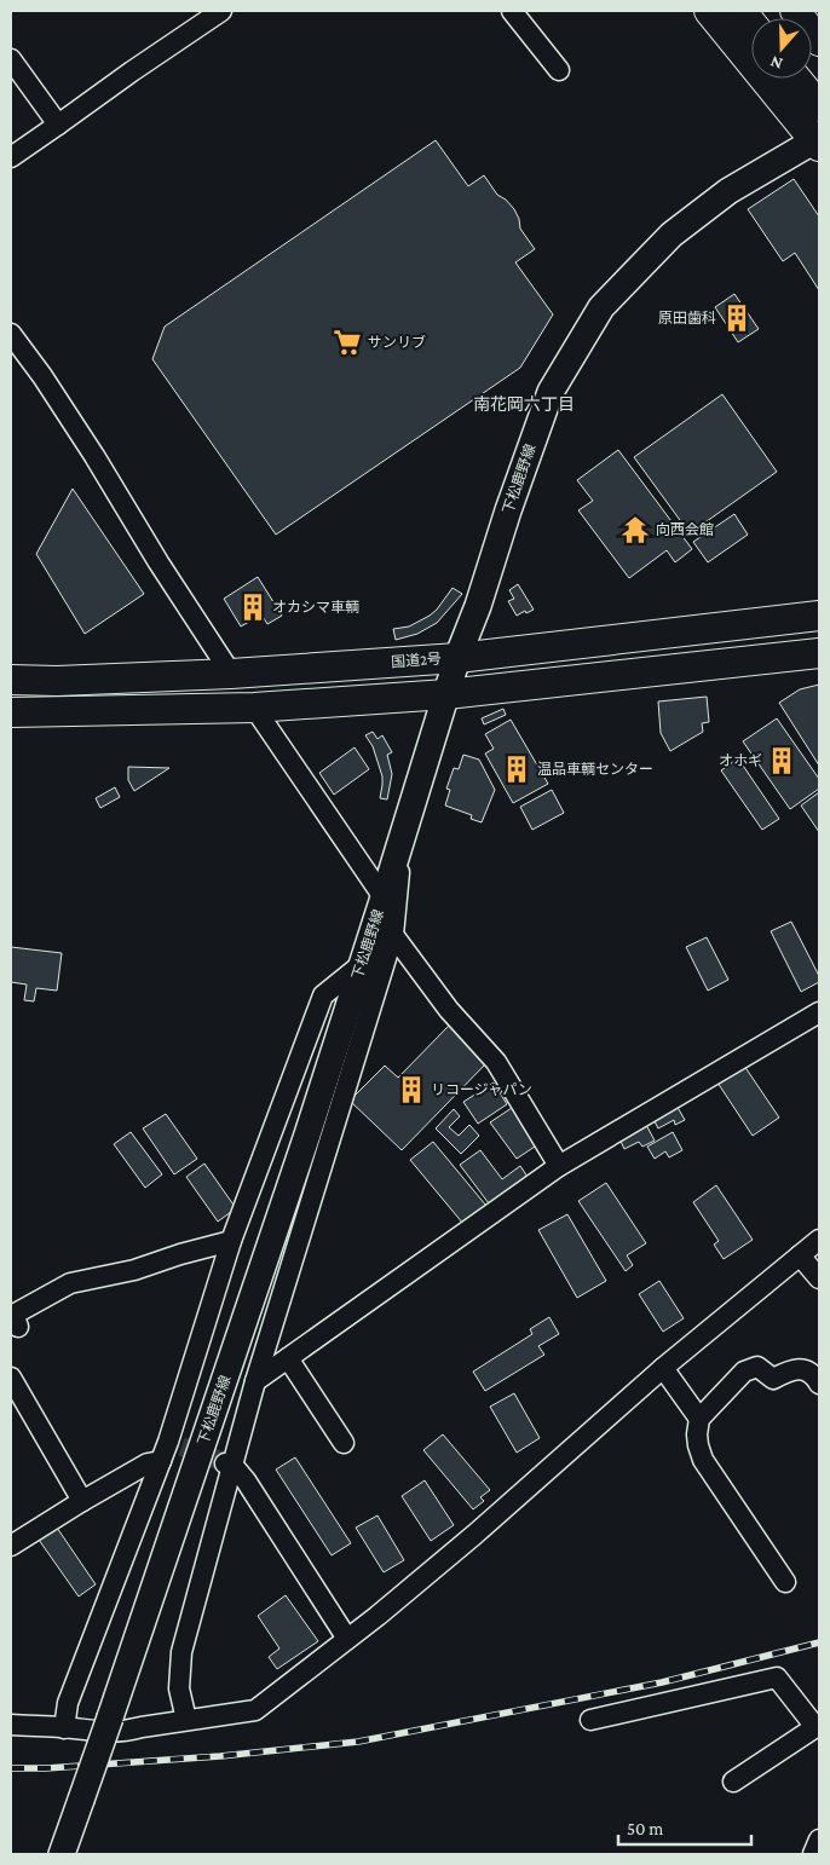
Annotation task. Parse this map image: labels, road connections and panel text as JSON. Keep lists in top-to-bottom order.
{
  "streets": {
    "highway": ["国道2号"],
    "main road": ["下松鹿野線"]
  },
  "crossings": [
    ["下松鹿野線", "国道2号"]
  ],
  "districts": ["南花岡六丁目"],
  "places": {
    "building": [
      "原田歯科",
      "オカシマ車輌",
      "オホギ",
      "温品車輌センター",
      "リコージャパン"
    ],
    "supermarket": ["サンリブ"],
    "temple": ["向西会館"]
  },
  "scale_bar": "50 m",
  "north": "bottom"
}
